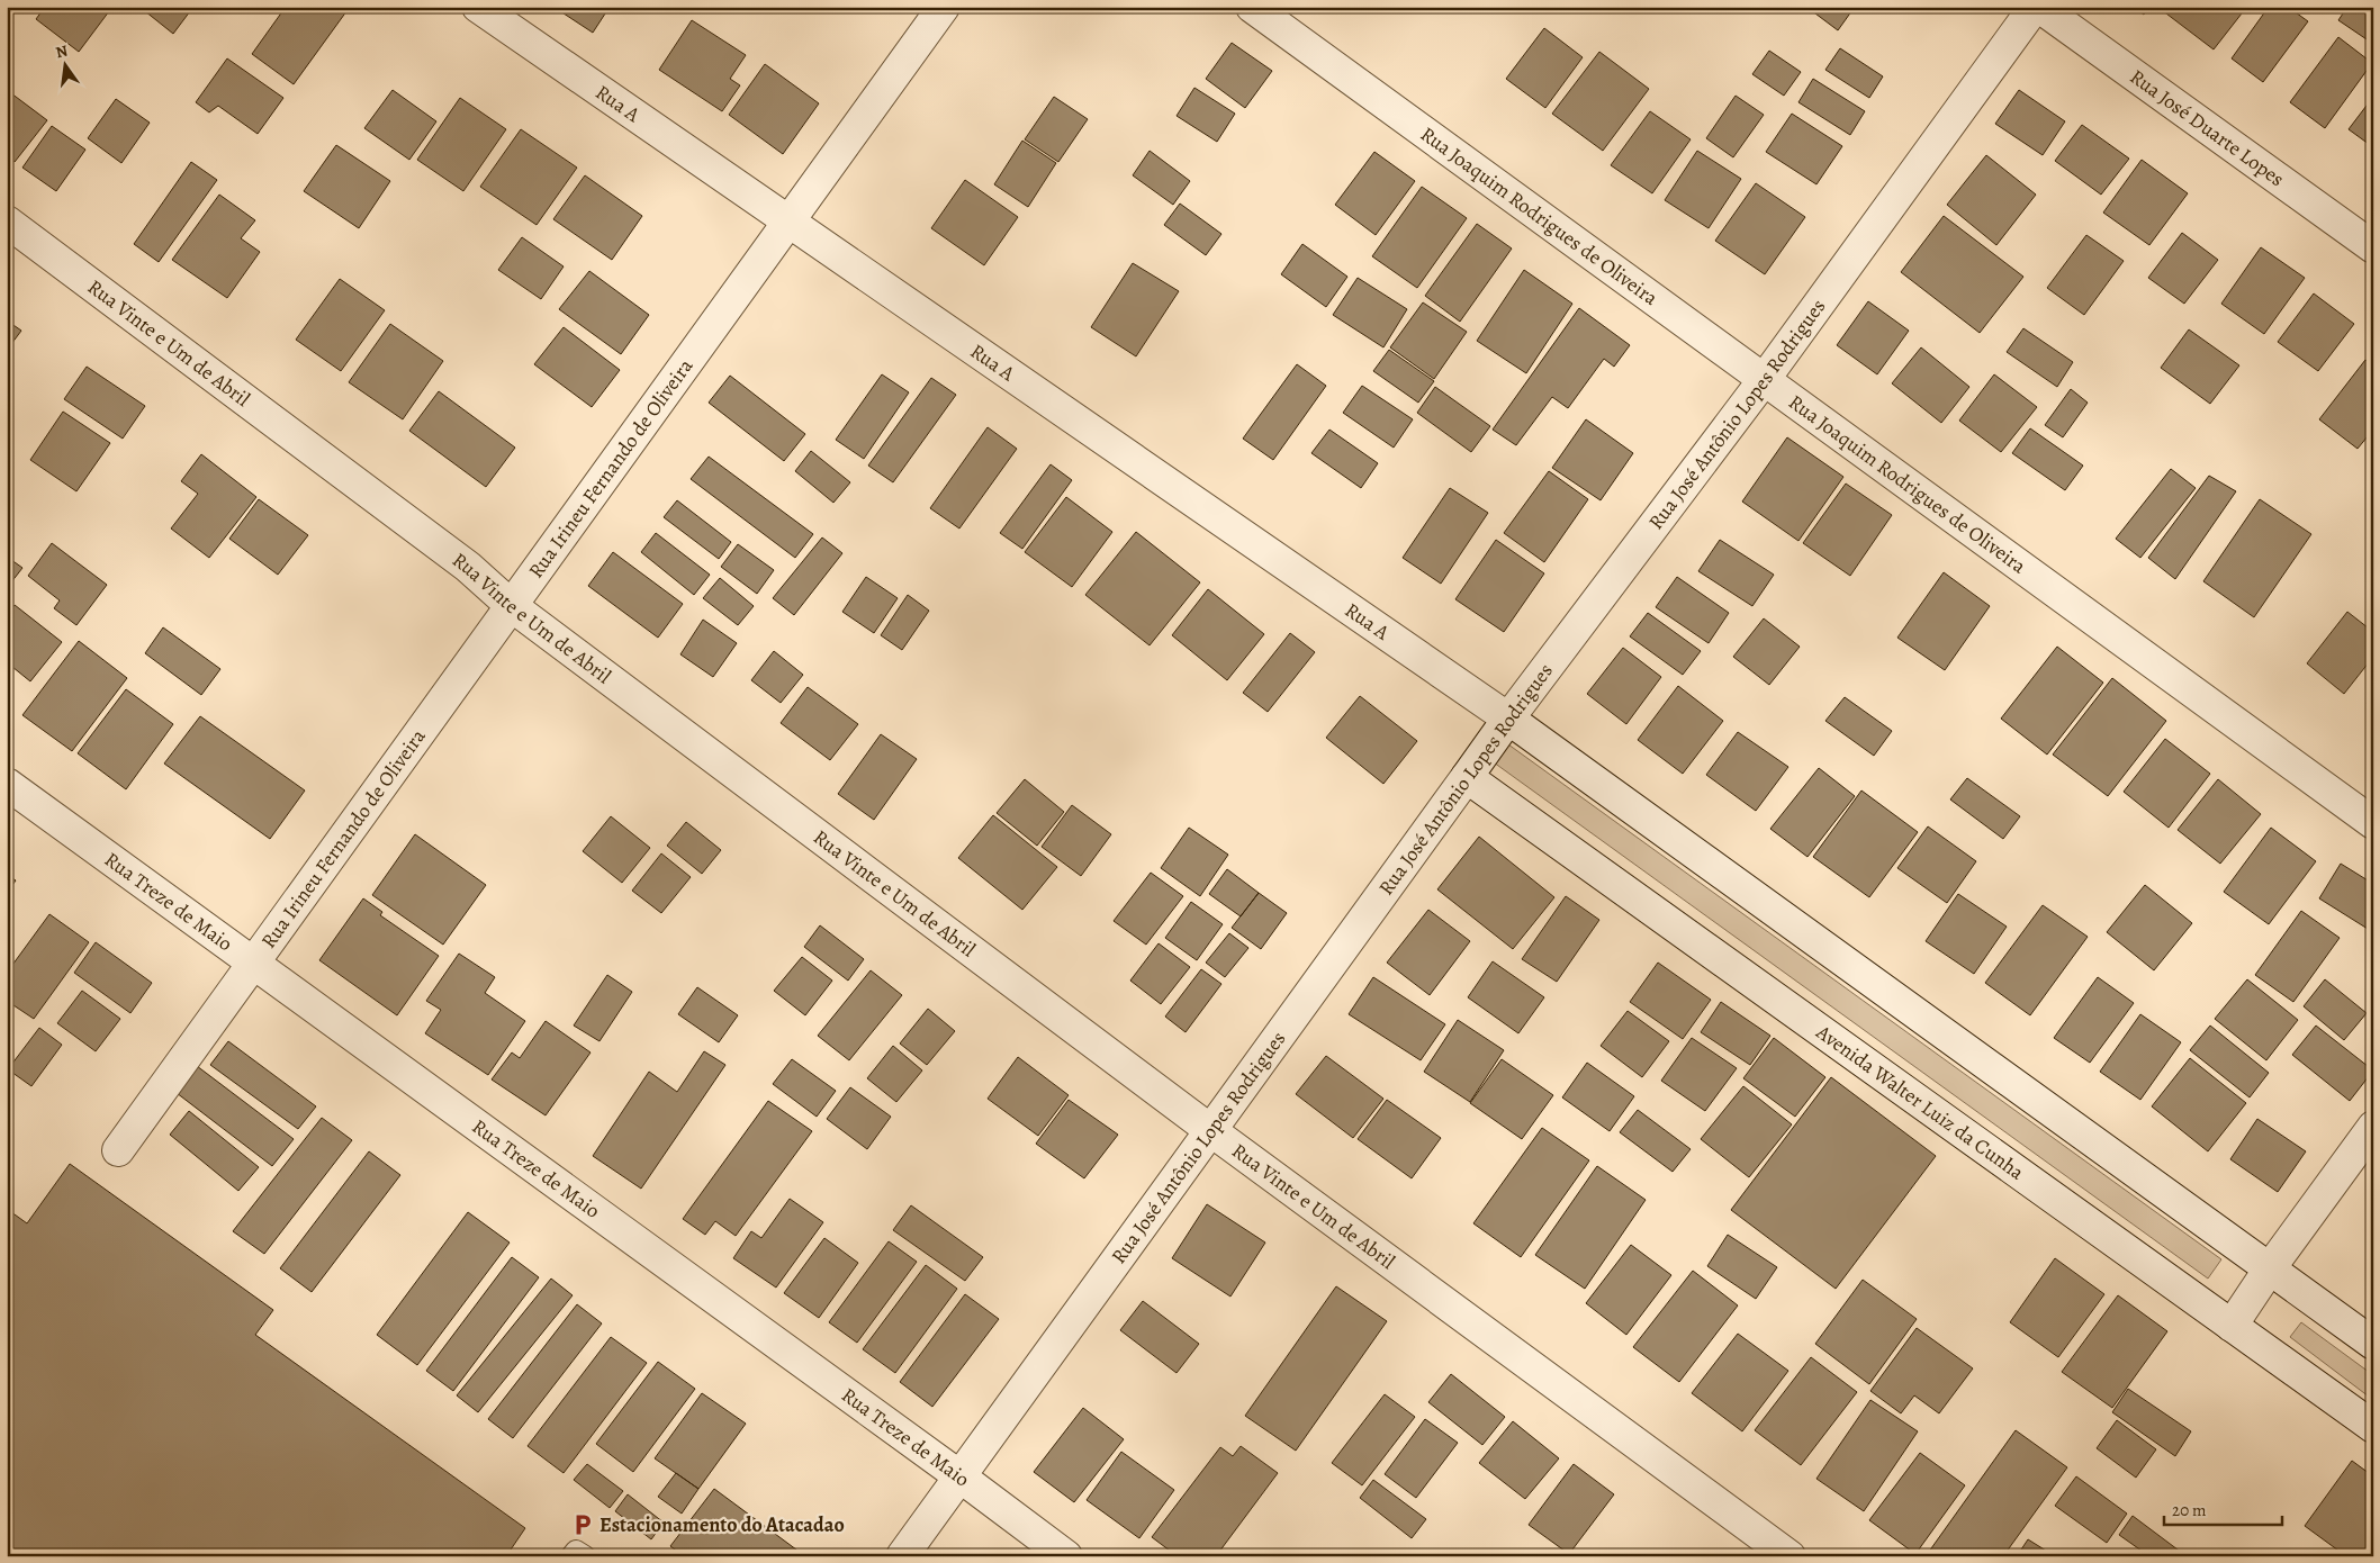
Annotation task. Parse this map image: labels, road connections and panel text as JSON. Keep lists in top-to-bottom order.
{
  "streets": {
    "street": [
      "Rua A",
      "Rua José Duarte Lopes",
      "Rua Joaquim Rodrigues de Oliveira",
      "Rua Vinte e Um de Abril",
      "Rua José Antônio Lopes Rodrigues",
      "Rua Irineu Fernando de Oliveira",
      "Rua Treze de Maio",
      "Avenida Walter Luiz da Cunha"
    ]
  },
  "crossings": [
    ["Rua A", "Rua José Antônio Lopes Rodrigues"],
    ["Rua A", "Rua Irineu Fernando de Oliveira"],
    ["Rua Joaquim Rodrigues de Oliveira", "Rua José Antônio Lopes Rodrigues"],
    ["Rua Vinte e Um de Abril", "Rua José Antônio Lopes Rodrigues"],
    ["Rua Vinte e Um de Abril", "Rua Irineu Fernando de Oliveira"],
    ["Rua José Antônio Lopes Rodrigues", "Rua Treze de Maio"],
    ["Rua José Antônio Lopes Rodrigues", "Avenida Walter Luiz da Cunha"],
    ["Rua Irineu Fernando de Oliveira", "Rua Treze de Maio"]
  ],
  "places": {
    "parking": ["Estacionamento do Atacadao"]
  },
  "scale_bar": "20 m",
  "north": "top"
}
